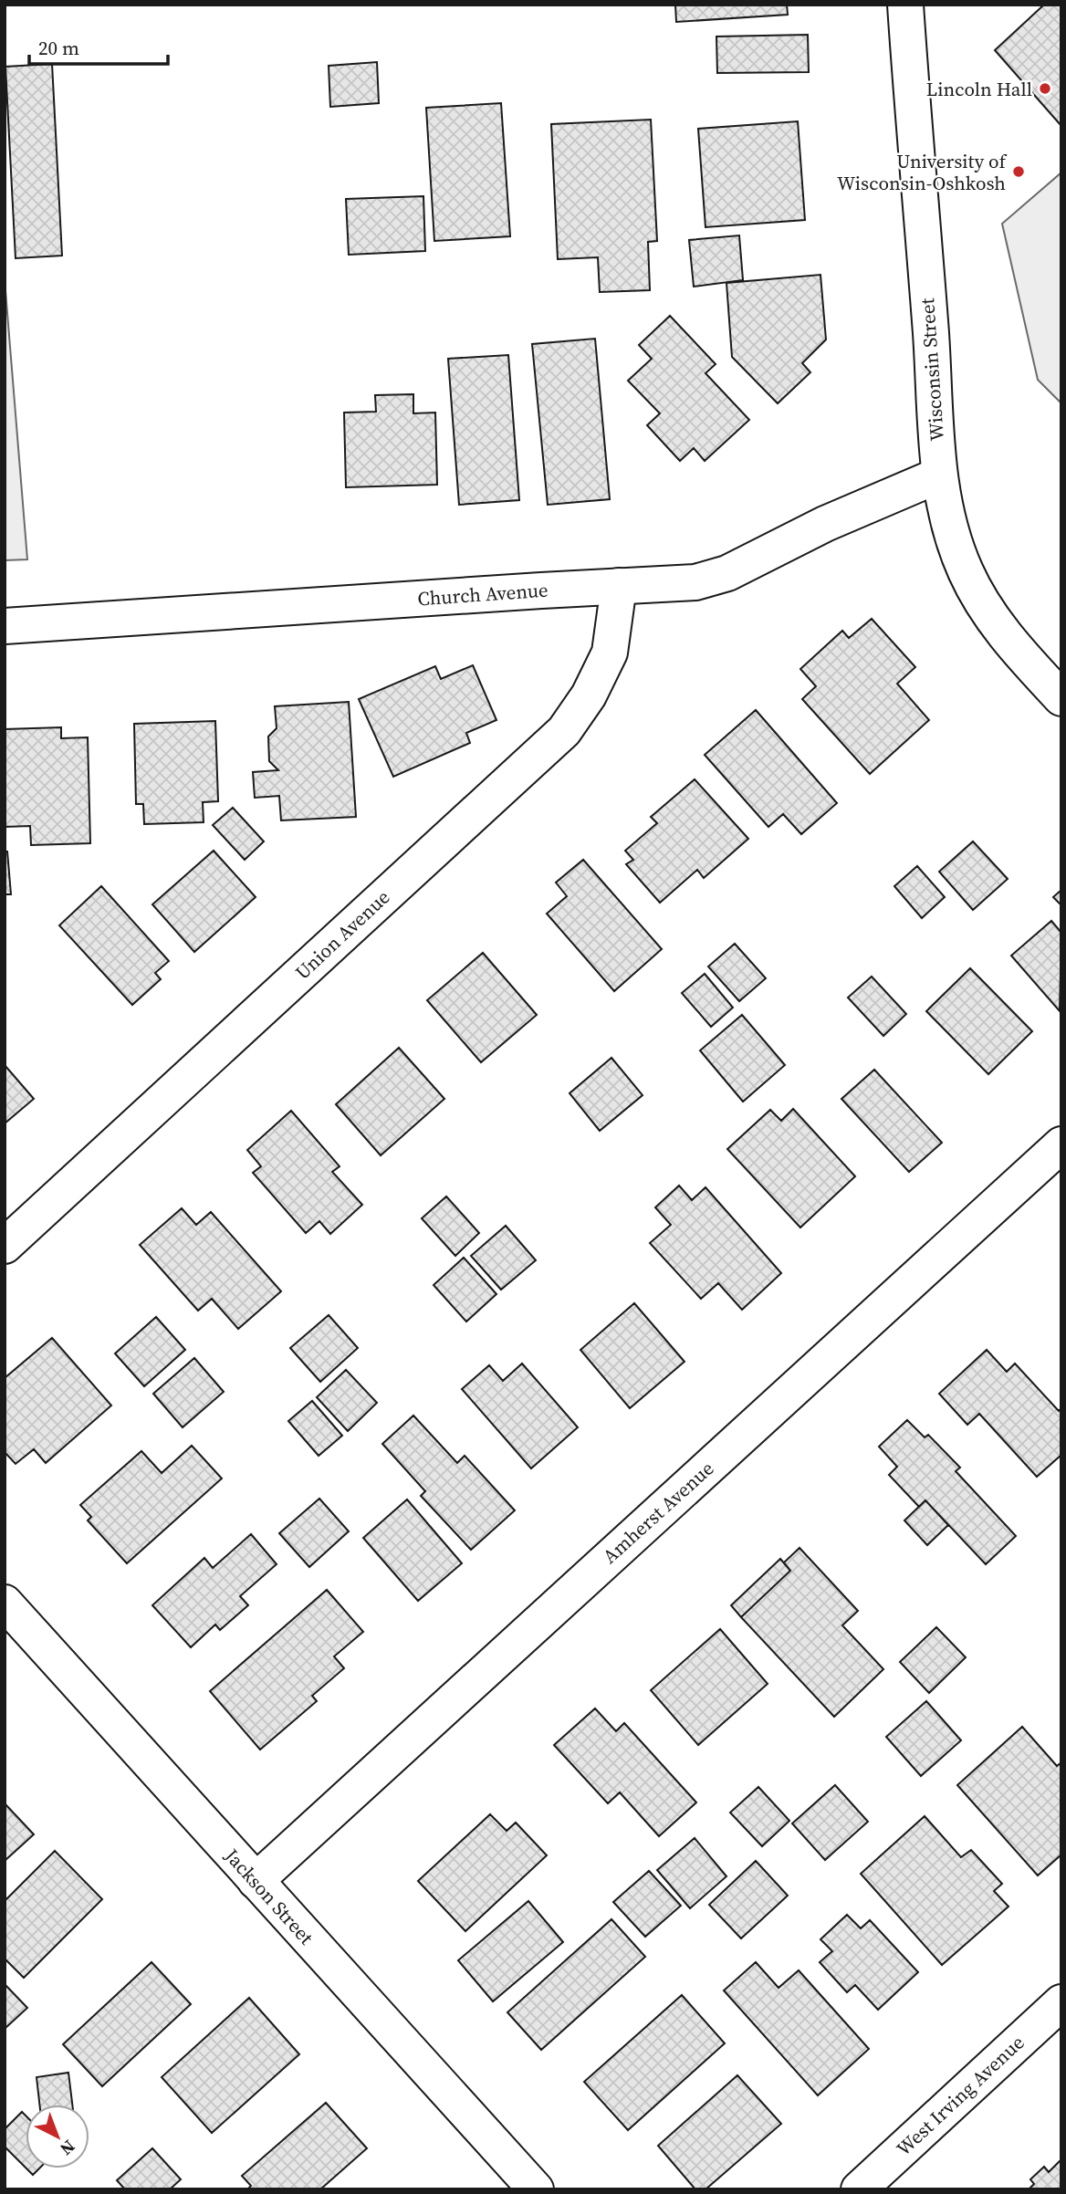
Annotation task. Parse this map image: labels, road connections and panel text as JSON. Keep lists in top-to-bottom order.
{
  "streets": {
    "street": [
      "Wisconsin Street",
      "Church Avenue",
      "Union Avenue",
      "Amherst Avenue",
      "Jackson Street",
      "West Irving Avenue"
    ]
  },
  "crossings": [
    ["Wisconsin Street", "Church Avenue"],
    ["Church Avenue", "Union Avenue"],
    ["Amherst Avenue", "Jackson Street"]
  ],
  "places": ["Lincoln Hall", "University of Wisconsin-Oshkosh"],
  "scale_bar": "20 m",
  "north": "bottom right"
}
